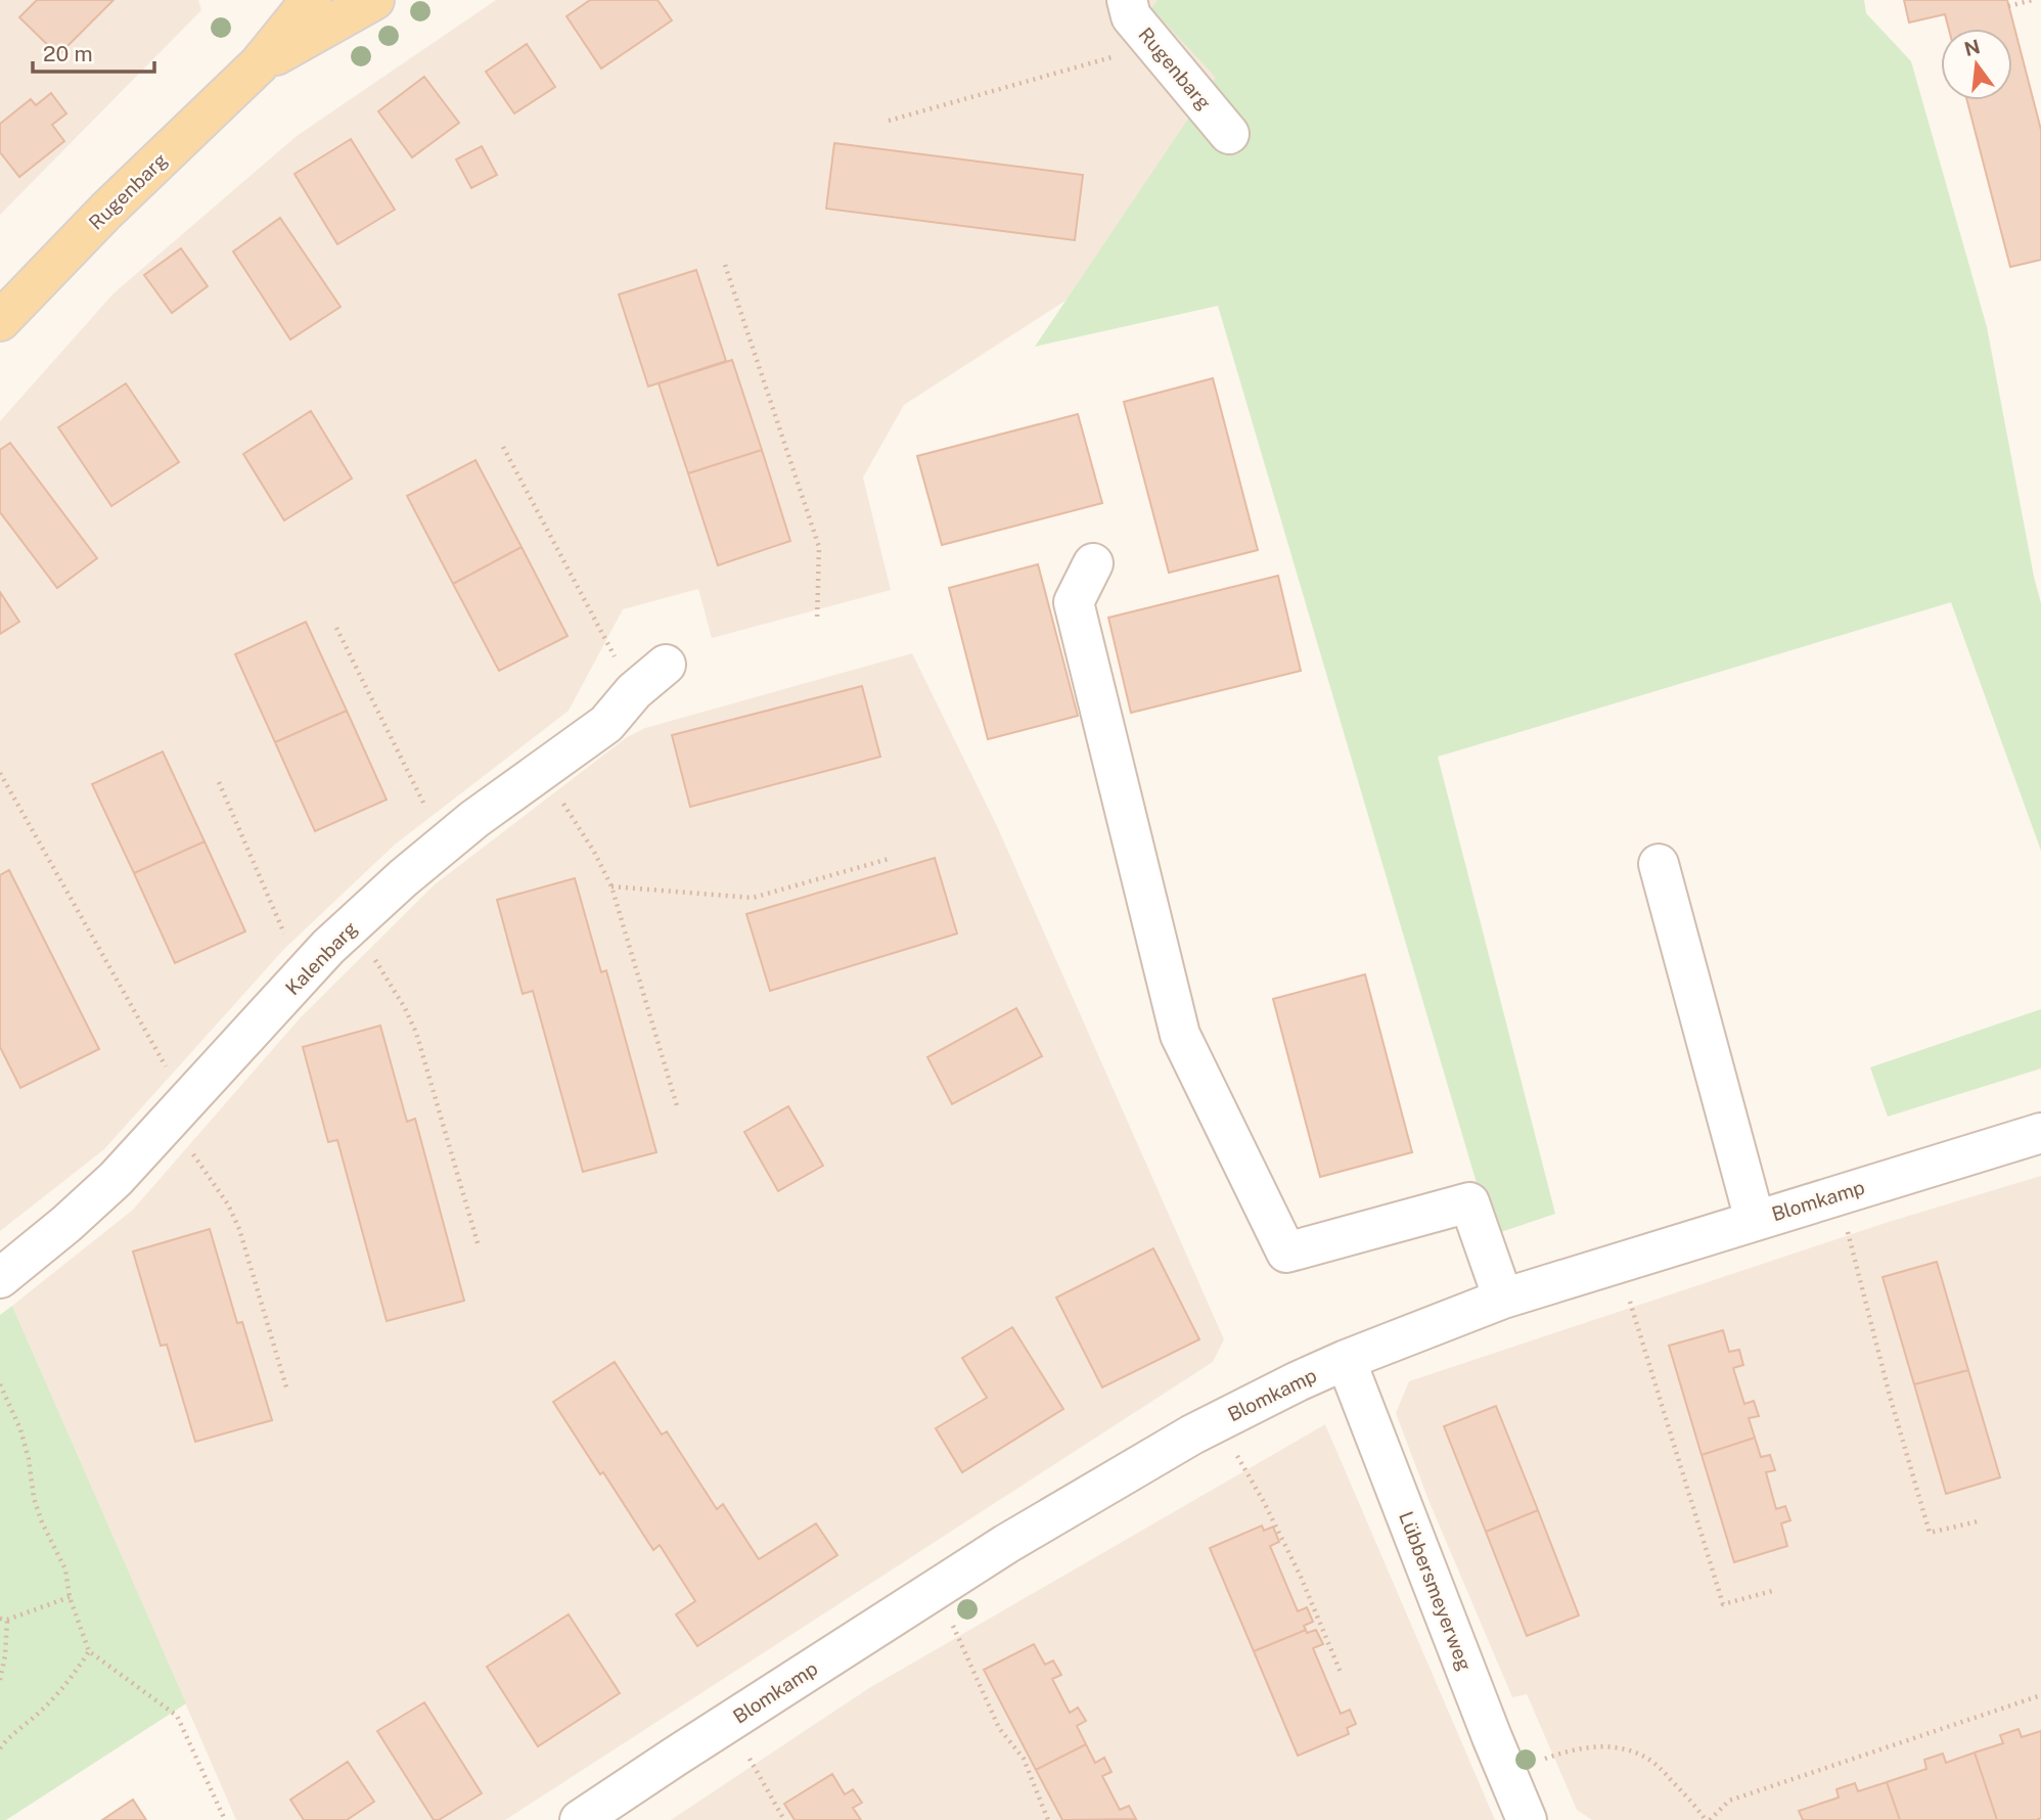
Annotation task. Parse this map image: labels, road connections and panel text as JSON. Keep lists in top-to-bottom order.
{
  "streets": {
    "main road": ["Rugenbarg"],
    "street": ["Kalenbarg", "Blomkamp", "Lübbersmeyerweg"]
  },
  "crossings": [
    ["Blomkamp", "Lübbersmeyerweg"]
  ],
  "scale_bar": "20 m",
  "north": "top"
}
